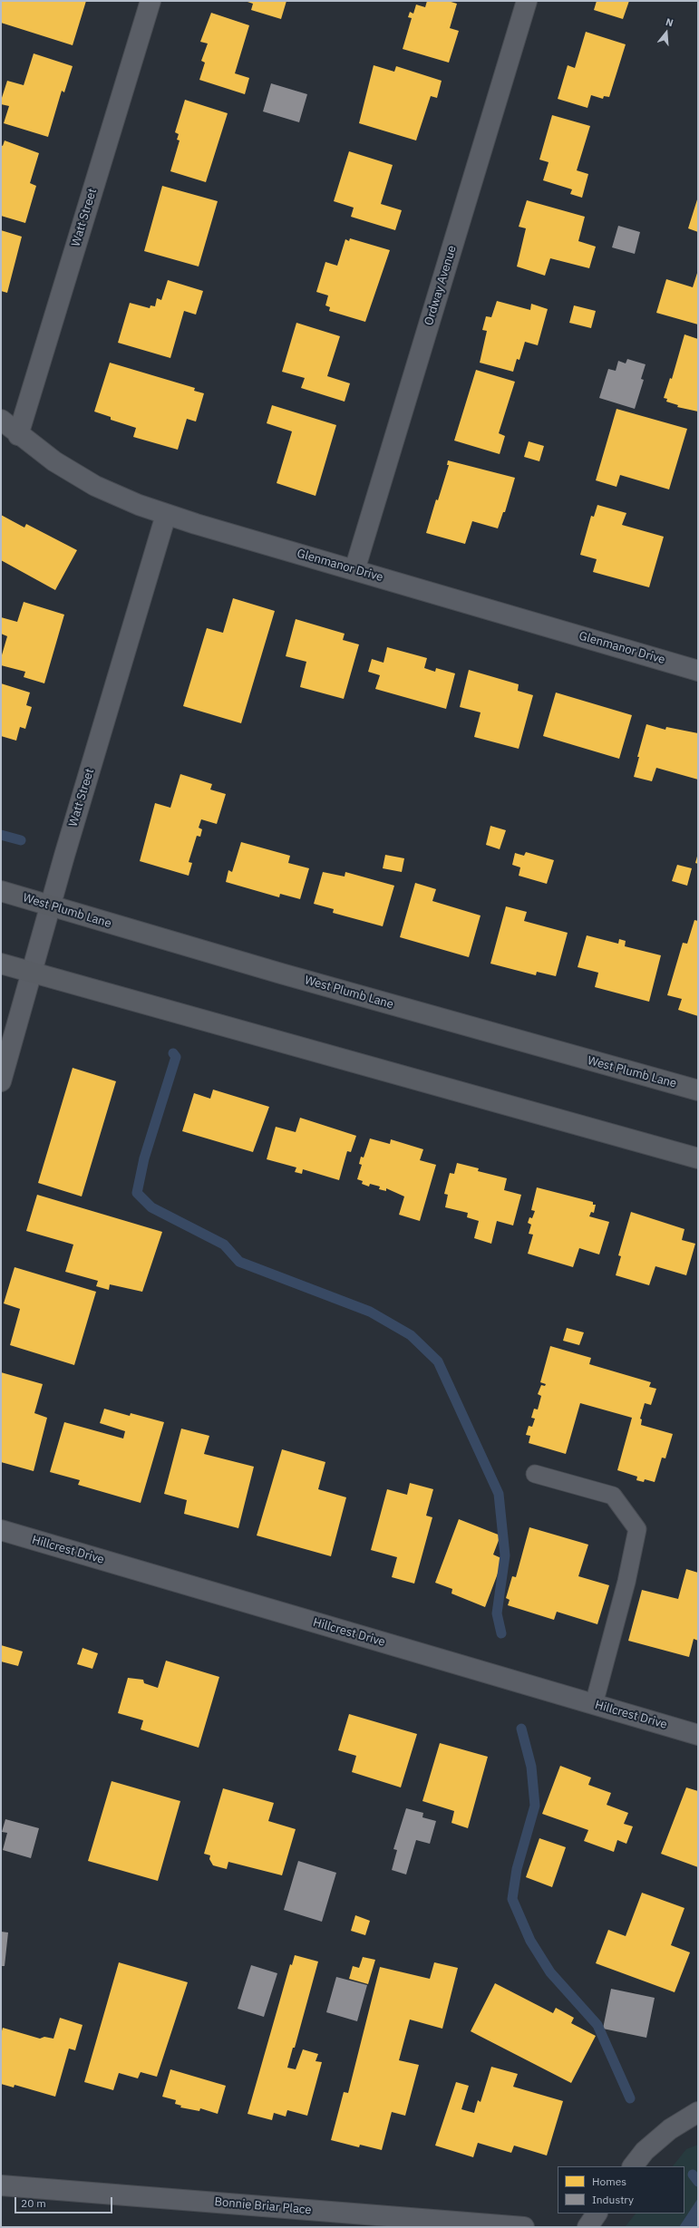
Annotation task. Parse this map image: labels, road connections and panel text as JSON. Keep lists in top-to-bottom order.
{
  "streets": {
    "main road": ["West Plumb Lane"],
    "street": [
      "Watt Street",
      "Ordway Avenue",
      "Glenmanor Drive",
      "Hillcrest Drive",
      "Bonnie Briar Place"
    ]
  },
  "crossings": [
    ["Watt Street", "Glenmanor Drive"],
    ["Watt Street", "West Plumb Lane"],
    ["Ordway Avenue", "Glenmanor Drive"]
  ],
  "legend": ["Homes", "Industry"],
  "scale_bar": "20 m",
  "north": "top"
}
